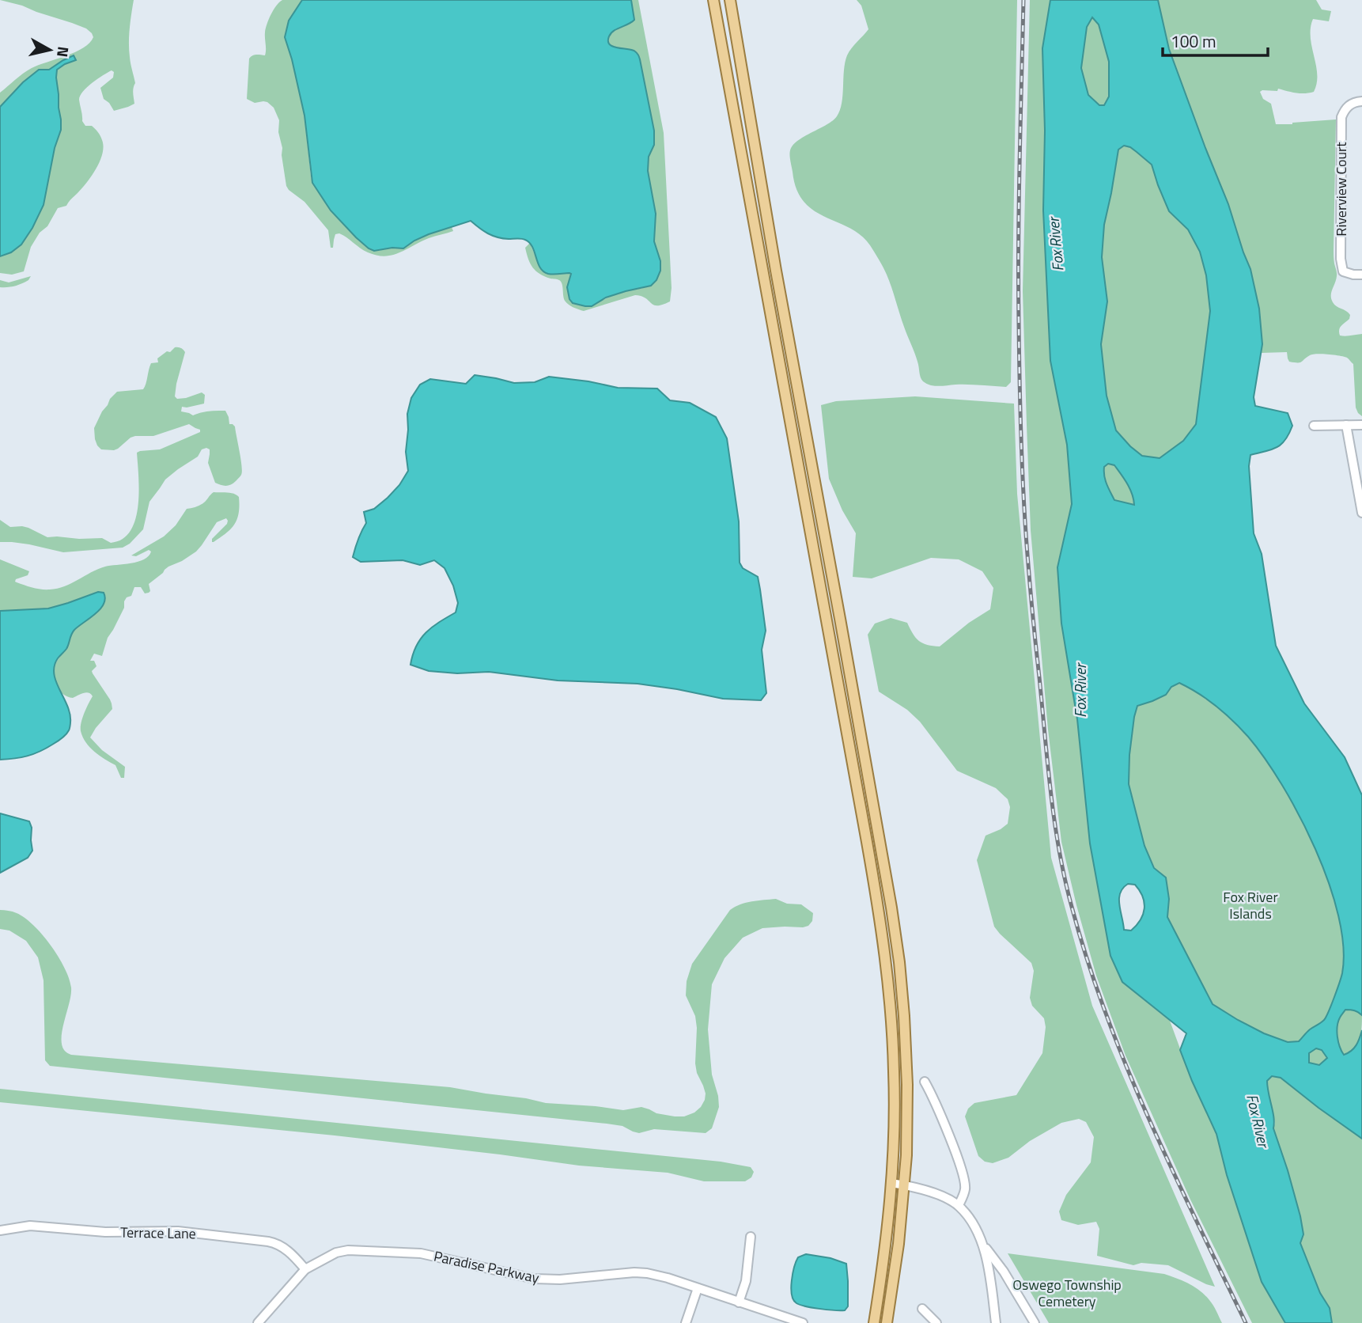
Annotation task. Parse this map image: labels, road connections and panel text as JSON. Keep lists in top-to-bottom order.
{
  "streets": {
    "street": ["Riverview Court", "Terrace Lane", "Paradise Parkway"]
  },
  "crossings": [
    ["Terrace Lane", "Paradise Parkway"]
  ],
  "water": ["Fox River"],
  "parks": ["Fox River Islands", "Oswego Township Cemetery"],
  "scale_bar": "100 m",
  "north": "right"
}
